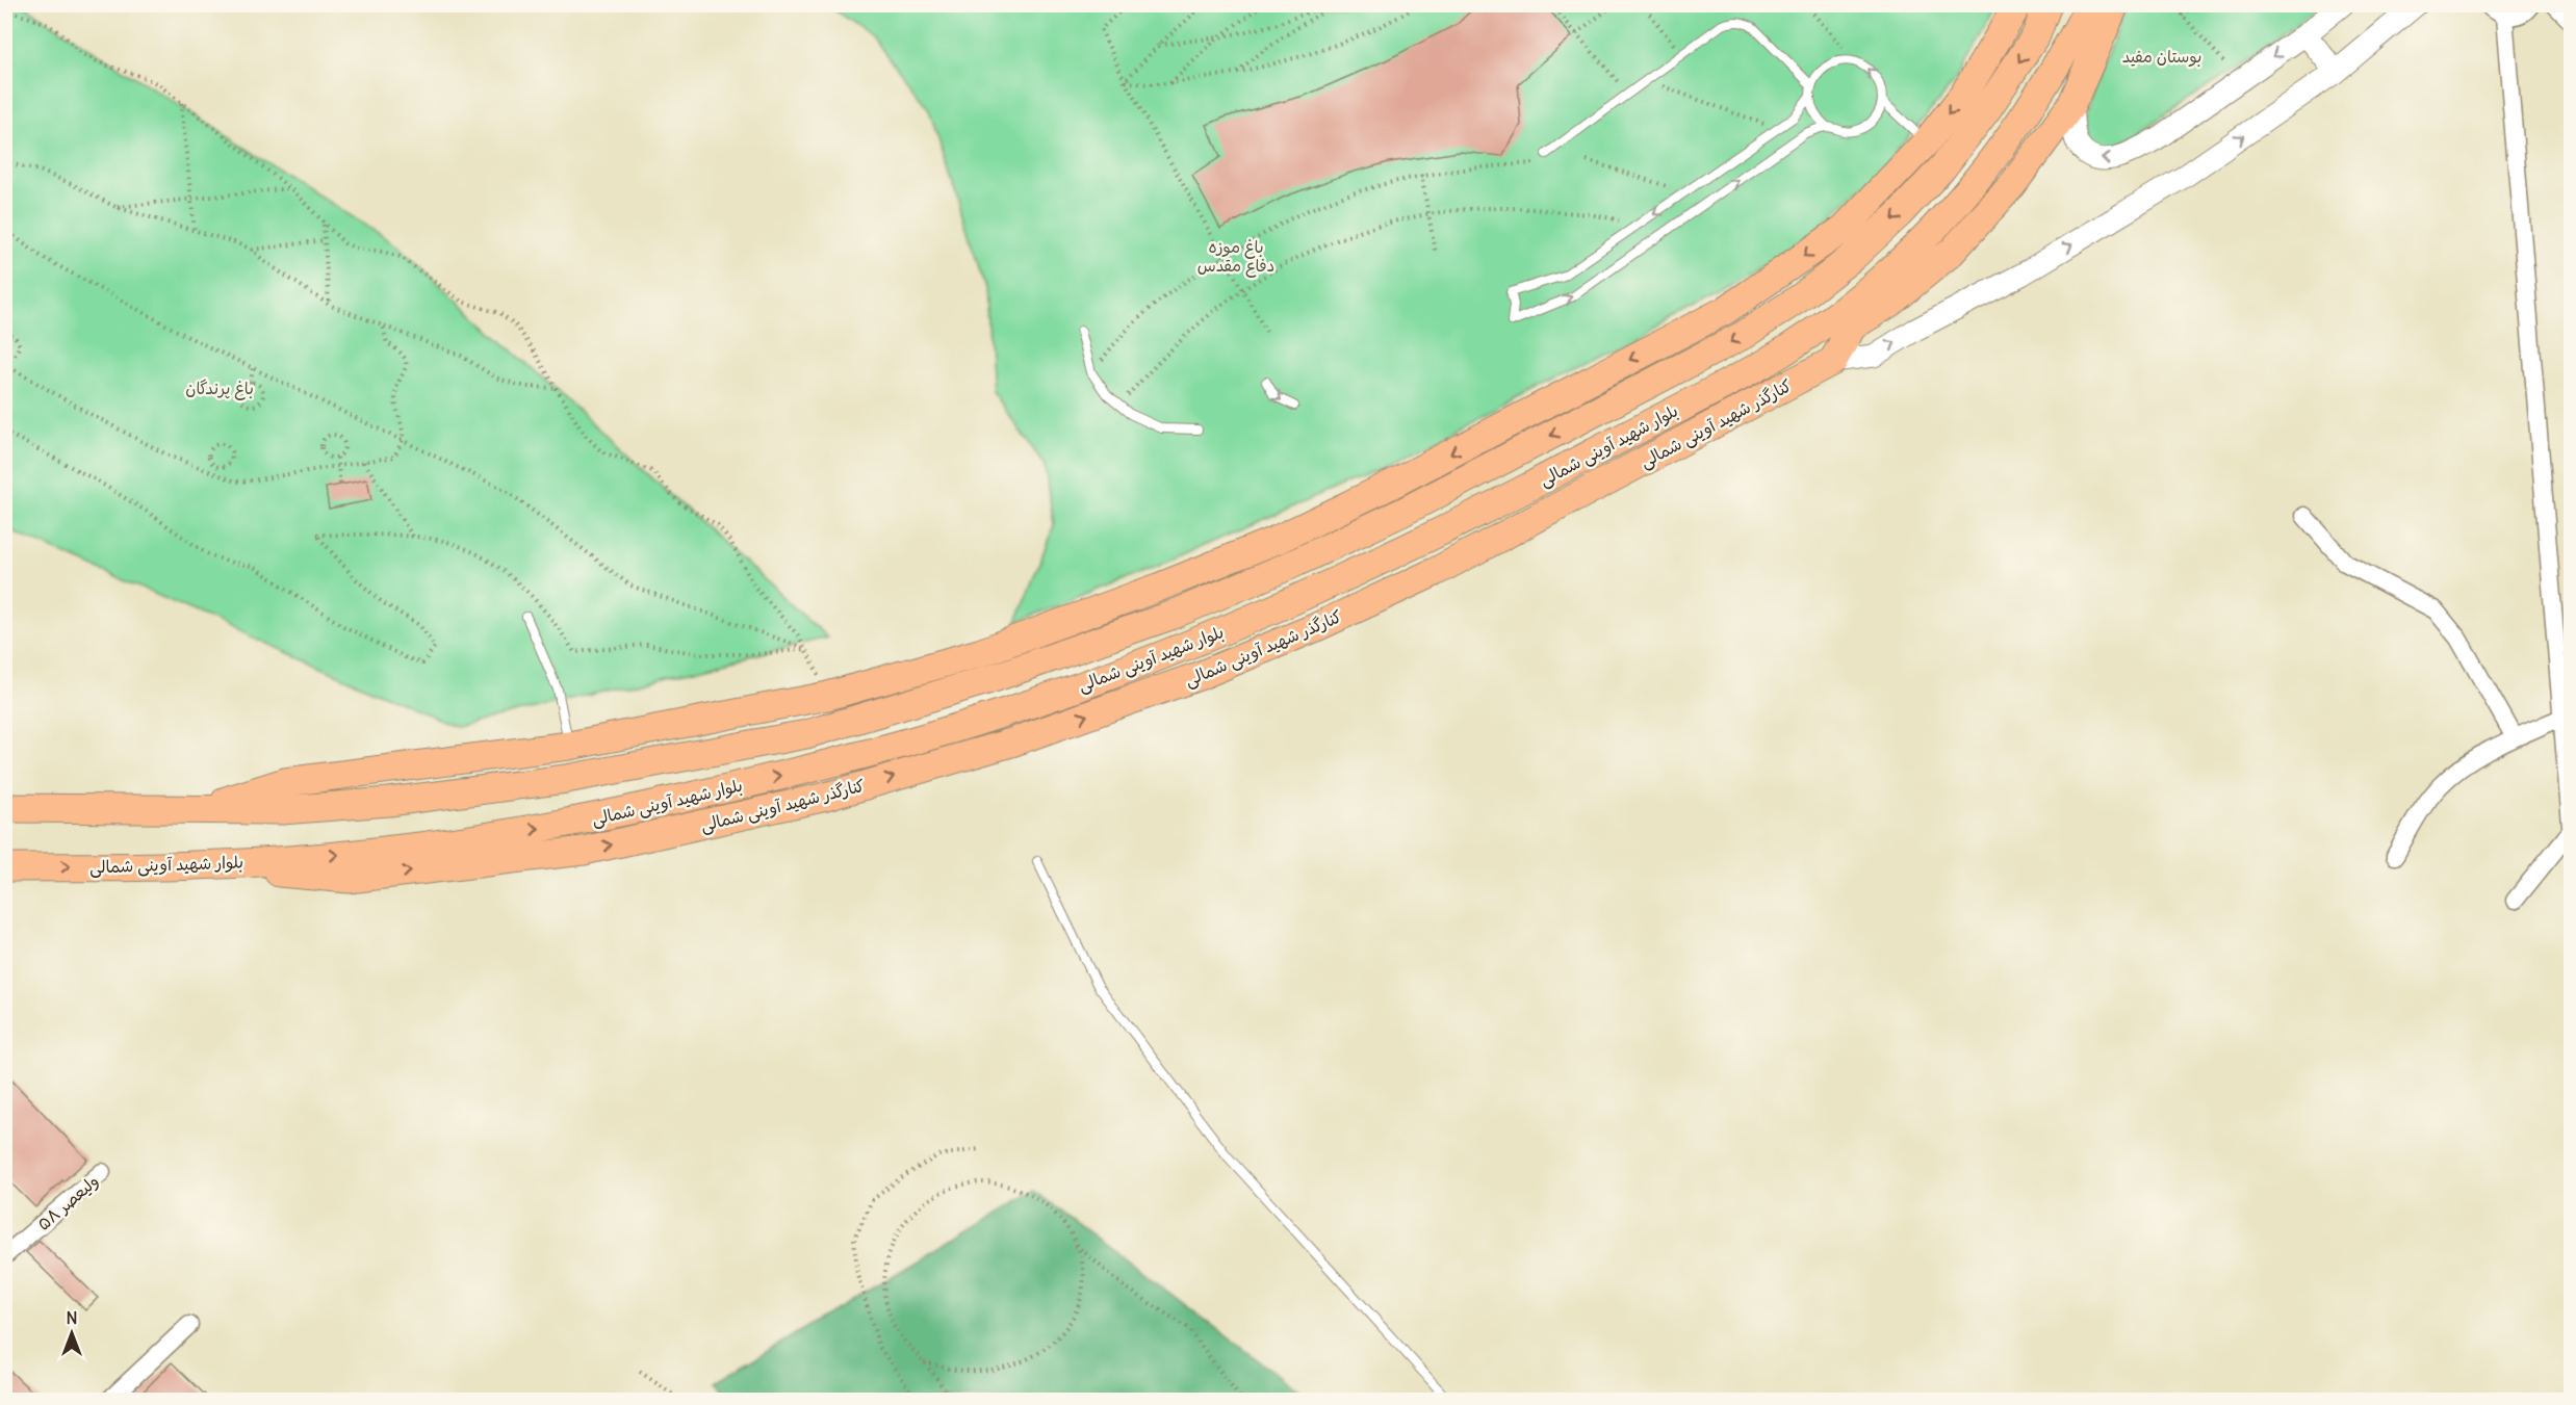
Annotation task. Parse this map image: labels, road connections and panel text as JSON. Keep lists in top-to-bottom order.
{
  "streets": {
    "main road": ["کنارگذر شهید آوینی شمالی", "بلوار شهید آوینی شمالی"],
    "street": ["ولیعصر ۵۸"]
  },
  "crossings": [
    ["کنارگذر شهید آوینی شمالی", "بلوار شهید آوینی شمالی"]
  ],
  "parks": ["بوستان مفید", "باغ موزه دفاع مقدس", "باغ پرندگان"],
  "north": "top"
}
